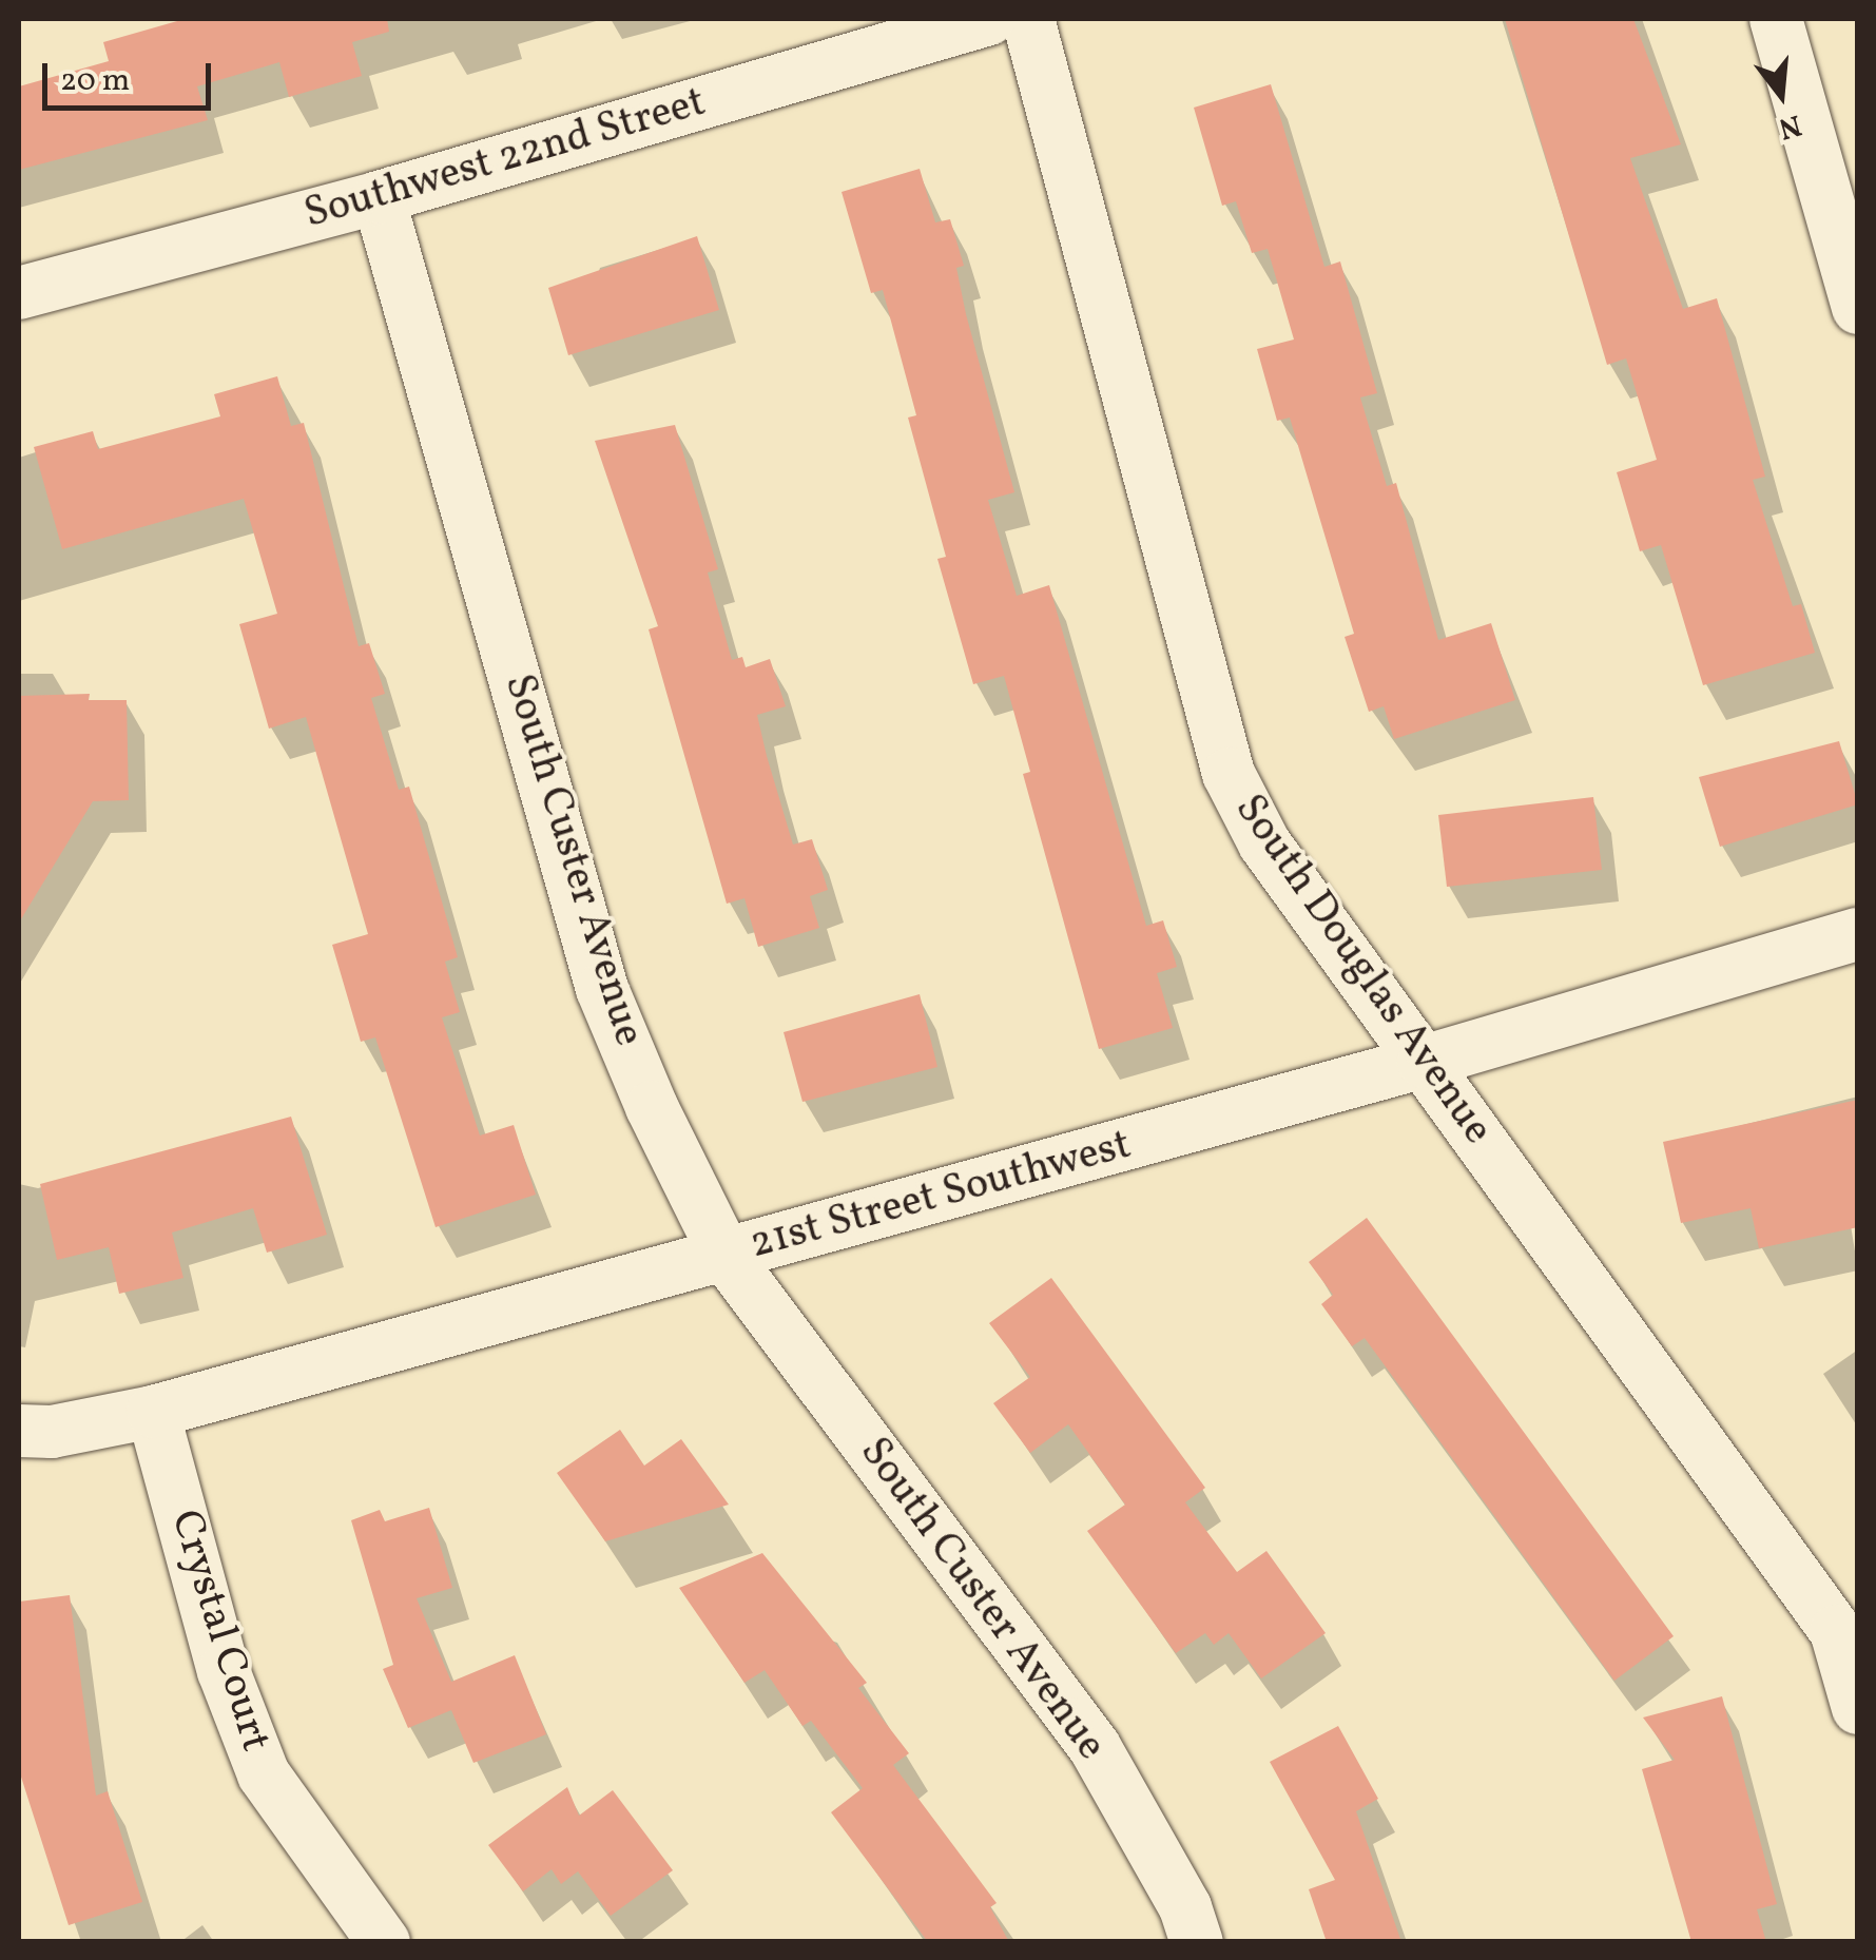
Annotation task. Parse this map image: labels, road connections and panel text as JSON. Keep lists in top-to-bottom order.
{
  "streets": {
    "street": [
      "Southwest 22nd Street",
      "South Custer Avenue",
      "South Douglas Avenue",
      "21st Street Southwest",
      "Crystal Court"
    ]
  },
  "crossings": [
    ["Southwest 22nd Street", "South Custer Avenue"],
    ["South Custer Avenue", "21st Street Southwest"],
    ["South Douglas Avenue", "21st Street Southwest"],
    ["21st Street Southwest", "Crystal Court"]
  ],
  "scale_bar": "20 m",
  "north": "bottom"
}
